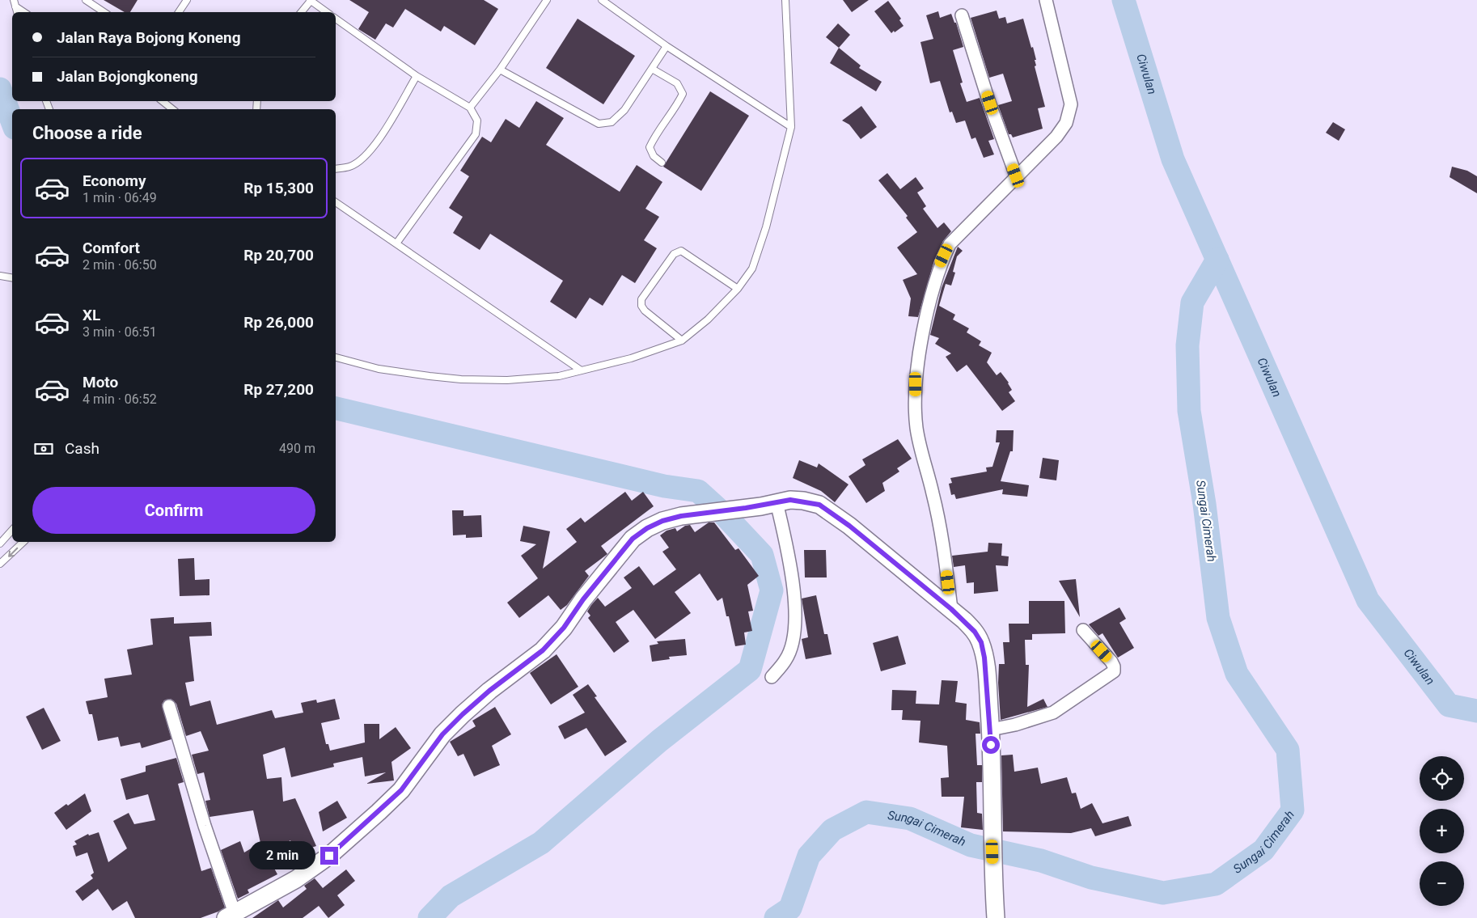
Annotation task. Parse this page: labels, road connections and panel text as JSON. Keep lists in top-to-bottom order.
{
  "water": ["Ciwulan", "Sungai Cimerah"],
  "page": {
    "banner": ["Jalan Raya Bojong Koneng", "Jalan Bojongkoneng"],
    "heading": "Choose a ride",
    "list": [
      {
        "name": "Economy",
        "note": "1 min · 06:49",
        "value": "Rp 15,300"
      },
      {
        "name": "Comfort",
        "note": "2 min · 06:50",
        "value": "Rp 20,700"
      },
      {
        "name": "XL",
        "note": "3 min · 06:51",
        "value": "Rp 26,000"
      },
      {
        "name": "Moto",
        "note": "4 min · 06:52",
        "value": "Rp 27,200"
      }
    ],
    "pay": ["Cash", "490 m"],
    "buttons": "Confirm",
    "map_buttons": ["+", "−"],
    "bubble": "2 min"
  }
}
